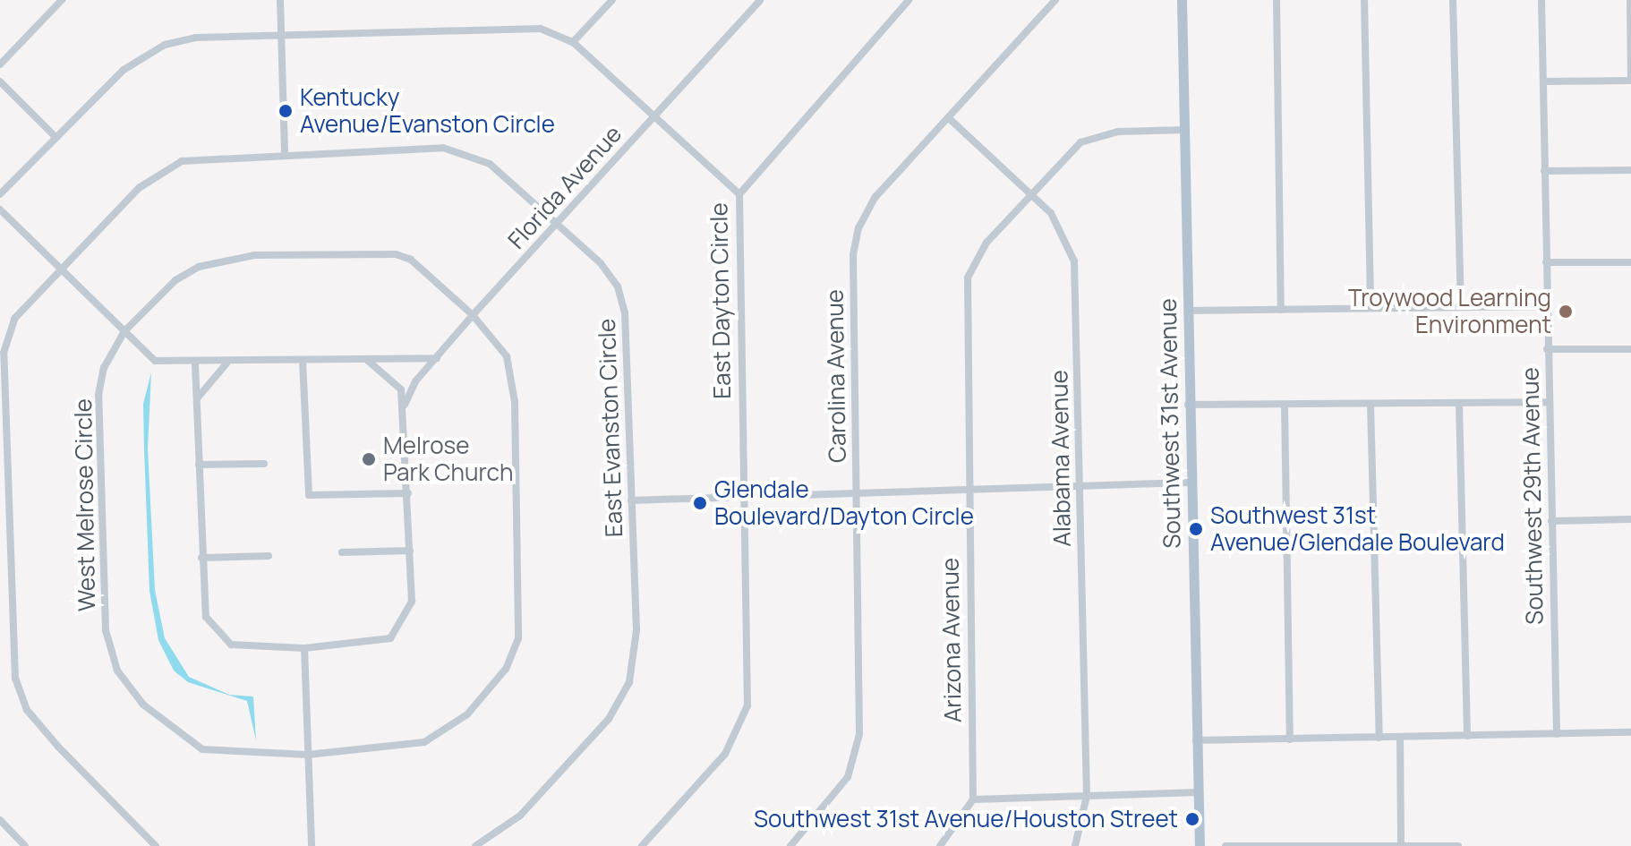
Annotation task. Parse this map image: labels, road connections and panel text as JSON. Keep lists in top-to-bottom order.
{
  "streets": {
    "main road": ["Southwest 31st Avenue"],
    "street": [
      "Florida Avenue",
      "East Dayton Circle",
      "Carolina Avenue",
      "East Evanston Circle",
      "Alabama Avenue",
      "Southwest 29th Avenue",
      "West Melrose Circle",
      "Arizona Avenue"
    ]
  },
  "crossings": [
    ["Florida Avenue", "East Dayton Circle"],
    ["Florida Avenue", "East Evanston Circle"],
    ["Florida Avenue", "West Melrose Circle"],
    ["Carolina Avenue", "Alabama Avenue"],
    ["Southwest 31st Avenue", "Arizona Avenue"],
    ["Alabama Avenue", "Arizona Avenue"]
  ],
  "places": [
    "Kentucky Avenue/Evanston Circle",
    "Troywood Learning Environment",
    "Melrose Park Church",
    "Glendale Boulevard/Dayton Circle",
    "Southwest 31st Avenue/Glendale Boulevard",
    "Southwest 31st Avenue/Houston Street"
  ]
}
